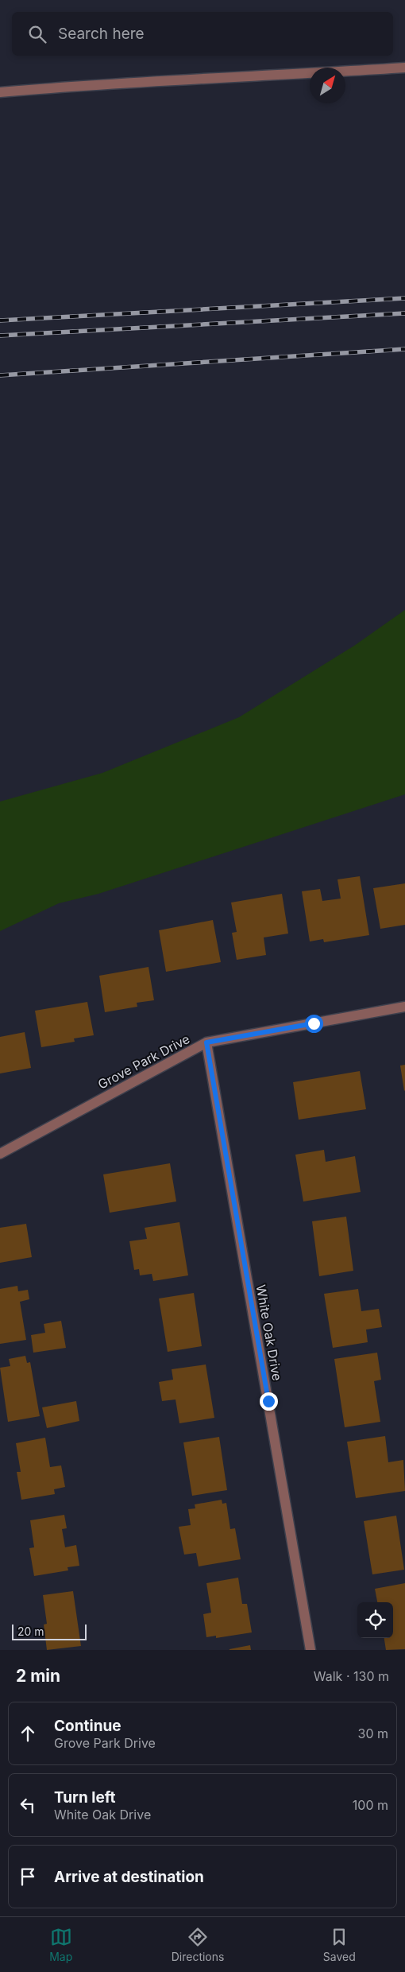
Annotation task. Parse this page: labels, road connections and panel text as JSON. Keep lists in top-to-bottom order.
{
  "streets": {
    "street": ["Grove Park Drive", "White Oak Drive"]
  },
  "crossings": [
    ["Grove Park Drive", "White Oak Drive"]
  ],
  "scale_bar": "20 m",
  "north": "top right",
  "page": {
    "search": "Search here",
    "scale": "20 m",
    "heading": ["2 min", "Walk · 130 m"],
    "list": [
      ["Continue", "Grove Park Drive", "30 m"],
      ["Turn left", "White Oak Drive", "100 m"],
      "Arrive at destination"
    ],
    "nav": ["Map", "Directions", "Saved"]
  }
}
